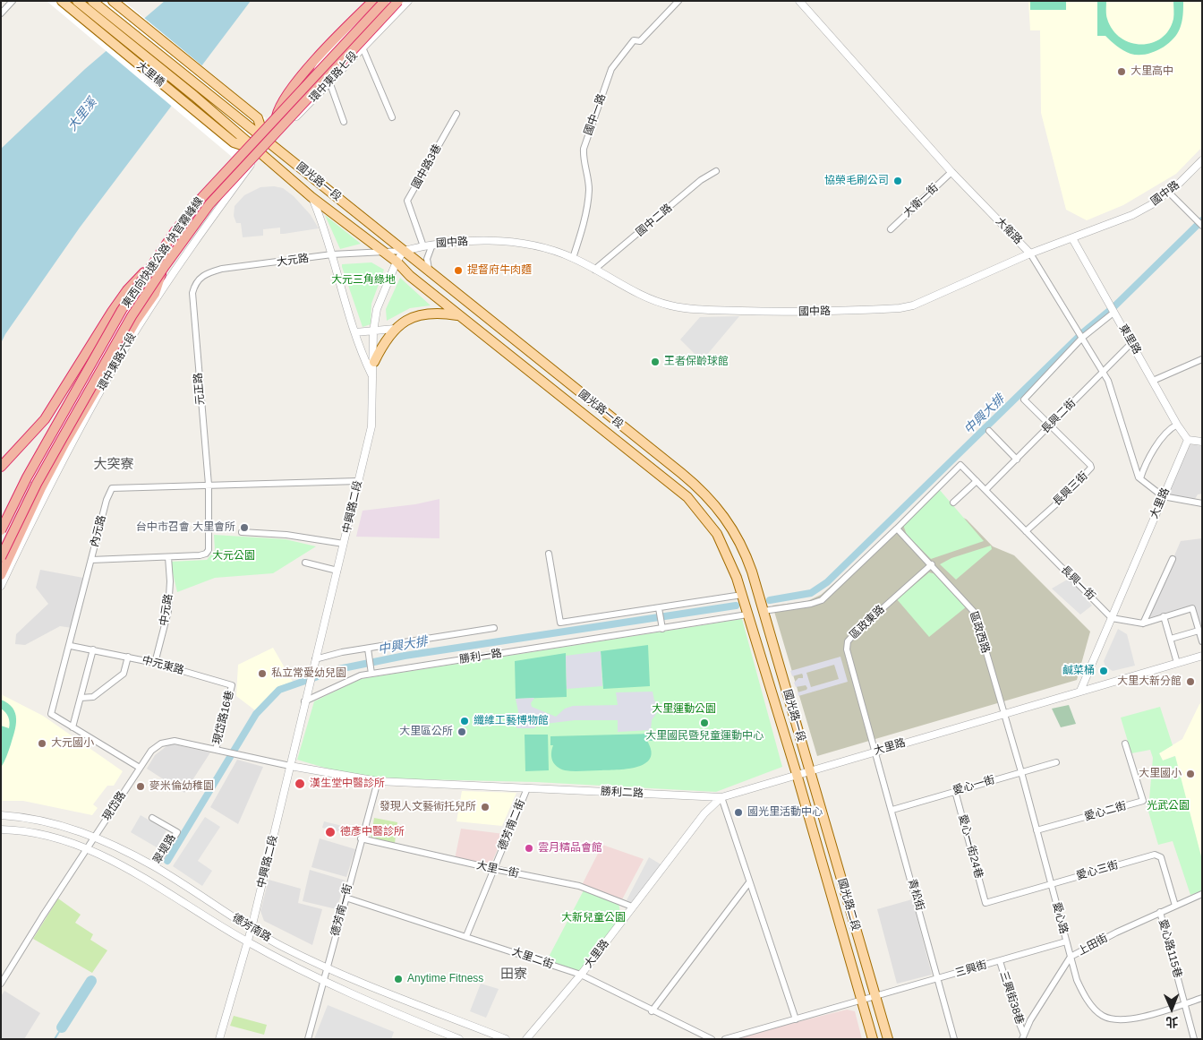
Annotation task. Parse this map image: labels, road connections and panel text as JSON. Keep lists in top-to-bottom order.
{
  "streets": {
    "highway": ["東西向快速公路 快官霧峰線"],
    "main road": ["大里橋", "國光路一段", "國光路二段"],
    "street": [
      "環中東路七段",
      "國中一路",
      "國中路3巷",
      "國中路",
      "大衛一街",
      "國中二路",
      "大衛路",
      "大元路",
      "東里路",
      "環中東路六段",
      "元正路",
      "長興二街",
      "長興三街",
      "大里路",
      "中興路二段",
      "內元路",
      "長興一街",
      "中元路",
      "區政東路",
      "區政西路",
      "勝利一路",
      "中元東路",
      "現岱路16巷",
      "愛心一街",
      "勝利二路",
      "現岱路",
      "愛心二街",
      "德芳南二街",
      "愛心一街24巷",
      "翠堤路",
      "大里一街",
      "愛心三街",
      "青松街",
      "德芳南一街",
      "愛心路",
      "德芳南路",
      "上田街",
      "愛心路115巷",
      "大里二街",
      "三興街",
      "三興街38巷"
    ]
  },
  "crossings": [
    ["大里橋", "國光路一段"],
    ["環中東路七段", "國光路一段"],
    ["環中東路七段", "環中東路六段"],
    ["國中一路", "國中路"],
    ["國中路3巷", "國中路"],
    ["國光路一段", "國中路"],
    ["國光路一段", "大元路"],
    ["國光路一段", "環中東路六段"],
    ["國光路一段", "大里路"],
    ["國光路一段", "中興路二段"],
    ["國光路一段", "勝利一路"],
    ["國光路一段", "國光路二段"],
    ["國中路", "國中二路"],
    ["國中路", "大衛路"],
    ["國中路", "大元路"],
    ["國中路", "東里路"],
    ["國中路", "中興路二段"],
    ["大衛一街", "大衛路"],
    ["大衛路", "長興二街"],
    ["大衛路", "長興三街"],
    ["大元路", "元正路"],
    ["大元路", "中興路二段"],
    ["東里路", "長興二街"],
    ["東里路", "大里路"],
    ["元正路", "內元路"],
    ["元正路", "中元路"],
    ["長興二街", "長興三街"],
    ["長興二街", "長興一街"],
    ["長興三街", "長興一街"],
    ["大里路", "長興一街"],
    ["大里路", "區政東路"],
    ["大里路", "區政西路"],
    ["大里路", "勝利二路"],
    ["大里路", "大里一街"],
    ["大里路", "青松街"],
    ["大里路", "國光路二段"],
    ["大里路", "愛心路"],
    ["大里路", "大里二街"],
    ["中興路二段", "內元路"],
    ["中興路二段", "勝利一路"],
    ["中興路二段", "勝利二路"],
    ["中興路二段", "現岱路"],
    ["中興路二段", "德芳南路"],
    ["內元路", "中元東路"],
    ["內元路", "現岱路"],
    ["長興一街", "區政西路"],
    ["中元路", "中元東路"],
    ["區政東路", "區政西路"],
    ["區政東路", "青松街"],
    ["區政西路", "愛心路"],
    ["中元東路", "現岱路16巷"],
    ["現岱路16巷", "現岱路"],
    ["愛心一街", "愛心一街24巷"],
    ["愛心一街", "青松街"],
    ["愛心一街", "愛心路"],
    ["勝利二路", "現岱路"],
    ["勝利二路", "德芳南二街"],
    ["勝利二路", "德芳南一街"],
    ["現岱路", "德芳南路"],
    ["愛心二街", "愛心路"],
    ["德芳南二街", "大里一街"],
    ["德芳南二街", "大里二街"],
    ["愛心一街24巷", "愛心三街"],
    ["翠堤路", "德芳南路"],
    ["大里一街", "德芳南一街"],
    ["愛心三街", "愛心路"],
    ["愛心三街", "上田街"],
    ["青松街", "三興街"],
    ["國光路二段", "三興街"],
    ["德芳南一街", "德芳南路"],
    ["德芳南一街", "大里二街"],
    ["愛心路", "上田街"],
    ["愛心路", "愛心路115巷"],
    ["愛心路", "三興街"],
    ["上田街", "愛心路115巷"],
    ["上田街", "三興街38巷"],
    ["三興街", "三興街38巷"]
  ],
  "districts": ["大突寮", "田寮"],
  "water": ["大里溪", "中興大排"],
  "parks": [
    "大元三角綠地",
    "大元公園",
    "大里運動公園",
    "光武公園",
    "大新兒童公園"
  ],
  "places": [
    "大里高中",
    "協榮毛刷公司",
    "提督府牛肉麵",
    "王者保齡球館",
    "台中市召會 大里會所",
    "鹹菜桶",
    "私立常愛幼兒園",
    "大里大新分館",
    "纖維工藝博物館",
    "大里國民暨兒童運動中心",
    "大里區公所",
    "大元國小",
    "大里國小",
    "漢生堂中醫診所",
    "麥米倫幼稚園",
    "發現人文藝術托兒所",
    "國光里活動中心",
    "德彥中醫診所",
    "雲月精品會館",
    "Anytime Fitness"
  ],
  "north": "bottom"
}
